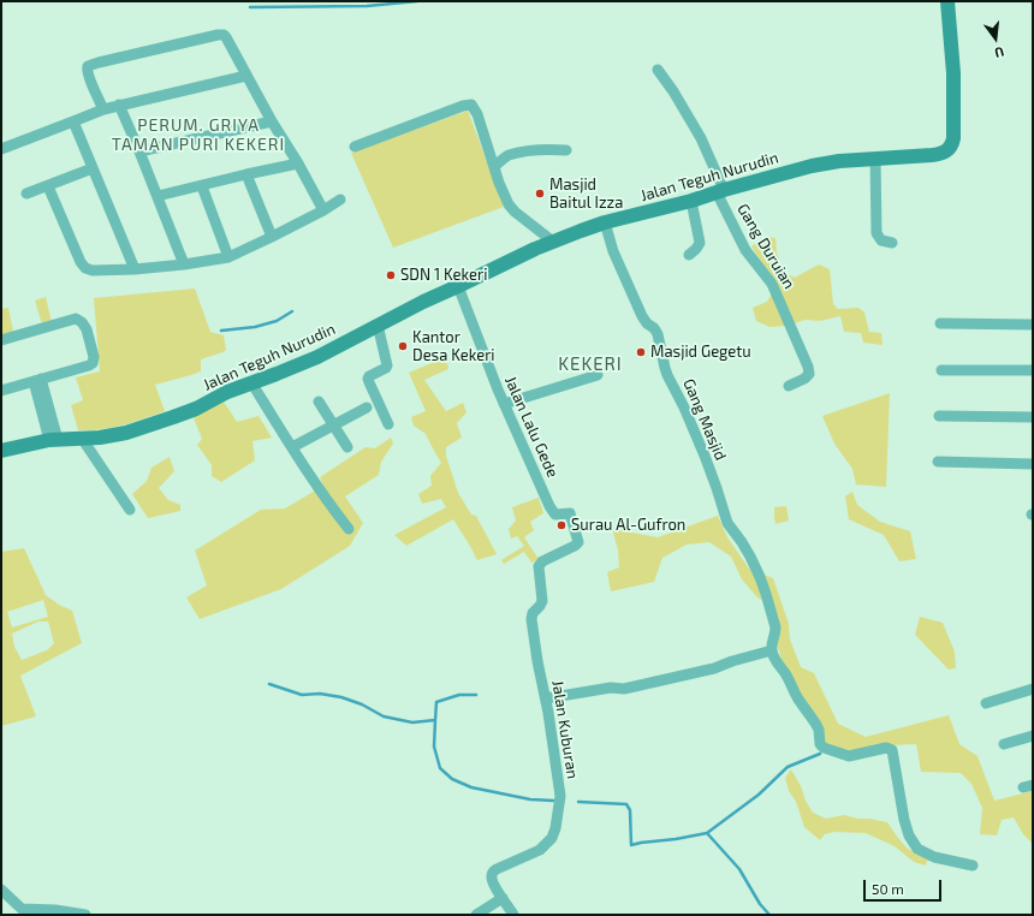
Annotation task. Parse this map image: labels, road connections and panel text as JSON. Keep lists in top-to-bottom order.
{
  "streets": {
    "street": [
      "Jalan Teguh Nurudin",
      "Gang Duruian",
      "Gang Masjid",
      "Jalan Lalu Gede",
      "Jalan Kuburan"
    ]
  },
  "crossings": [
    ["Jalan Teguh Nurudin", "Gang Duruian"],
    ["Jalan Teguh Nurudin", "Gang Masjid"],
    ["Jalan Teguh Nurudin", "Jalan Lalu Gede"],
    ["Jalan Lalu Gede", "Jalan Kuburan"]
  ],
  "districts": ["PERUM. GRIYA TAMAN PURI KEKERI", "KEKERI"],
  "places": [
    "Masjid Baitul Izza",
    "SDN 1 Kekeri",
    "Kantor Desa Kekeri",
    "Masjid Gegetu",
    "Surau Al-Gufron"
  ],
  "scale_bar": "50 m",
  "north": "bottom"
}
